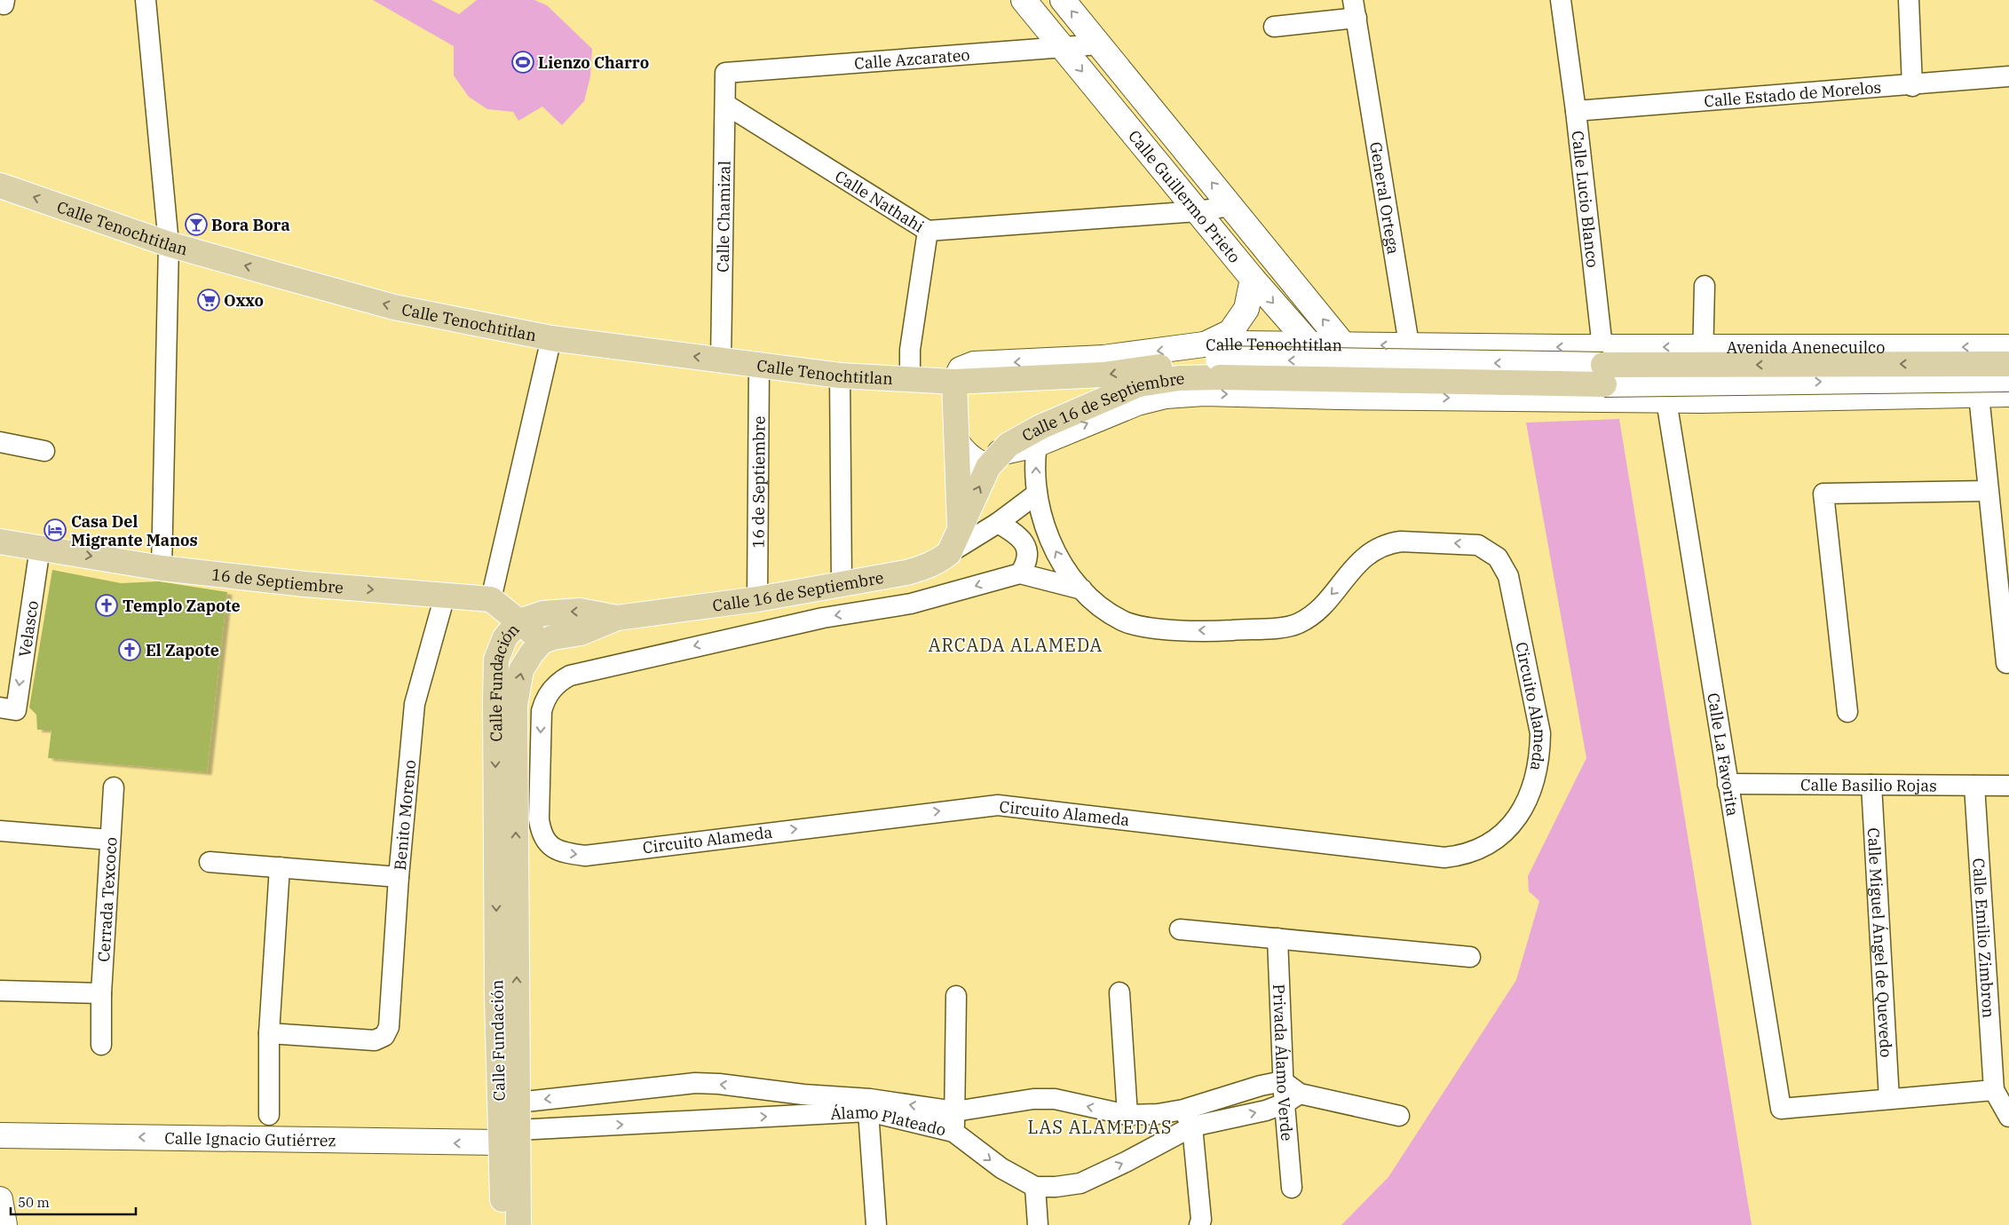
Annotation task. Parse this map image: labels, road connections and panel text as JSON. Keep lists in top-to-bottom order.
{
  "streets": {
    "main road": [
      "Calle Tenochtitlan",
      "Avenida Anenecuilco",
      "Calle 16 de Septiembre",
      "16 de Septiembre",
      "Calle Fundación"
    ],
    "street": [
      "Calle Azcarateo",
      "Calle Estado de Morelos",
      "Calle Guillermo Prieto",
      "General Ortega",
      "Calle Lucio Blanco",
      "Calle Nathahi",
      "Calle Chamizal",
      "Velasco",
      "Circuito Alameda",
      "Calle La Favorita",
      "Calle Basilio Rojas",
      "Benito Moreno",
      "Cerrada Texcoco",
      "Calle Emilio Zimbron",
      "Calle Miguel Ángel de Quevedo",
      "Privada Álamo Verde",
      "Álamo Plateado",
      "Calle Ignacio Gutiérrez"
    ]
  },
  "crossings": [
    ["Calle Azcarateo", "Calle Guillermo Prieto"],
    ["Calle Azcarateo", "Calle Chamizal"],
    ["Calle Estado de Morelos", "Calle Lucio Blanco"],
    ["Calle Guillermo Prieto", "Calle Tenochtitlan"],
    ["General Ortega", "Calle Tenochtitlan"],
    ["Calle Lucio Blanco", "Calle Tenochtitlan"],
    ["Calle Lucio Blanco", "Avenida Anenecuilco"],
    ["Calle Nathahi", "Calle Chamizal"],
    ["Calle Nathahi", "Calle Tenochtitlan"],
    ["Calle Chamizal", "Calle Tenochtitlan"],
    ["Calle Tenochtitlan", "Avenida Anenecuilco"],
    ["Calle Tenochtitlan", "Calle 16 de Septiembre"],
    ["Calle Tenochtitlan", "16 de Septiembre"],
    ["Calle 16 de Septiembre", "16 de Septiembre"],
    ["Calle 16 de Septiembre", "Calle Fundación"],
    ["Calle 16 de Septiembre", "Circuito Alameda"],
    ["16 de Septiembre", "Velasco"],
    ["16 de Septiembre", "Benito Moreno"],
    ["Calle Fundación", "Álamo Plateado"],
    ["Calle Fundación", "Calle Ignacio Gutiérrez"],
    ["Calle La Favorita", "Calle Basilio Rojas"],
    ["Calle La Favorita", "Calle Miguel Ángel de Quevedo"],
    ["Calle Basilio Rojas", "Calle Emilio Zimbron"],
    ["Calle Basilio Rojas", "Calle Miguel Ángel de Quevedo"],
    ["Álamo Plateado", "Calle Ignacio Gutiérrez"]
  ],
  "one_way": [
    "Calle Tenochtitlan",
    "16 de Septiembre",
    "Velasco",
    "Calle Ignacio Gutiérrez"
  ],
  "districts": ["ARCADA ALAMEDA", "LAS ALAMEDAS"],
  "places": {
    "sports": ["Lienzo Charro"],
    "bar": ["Bora Bora"],
    "supermarket": ["Oxxo"],
    "hotel": ["Casa Del Migrante Manos"],
    "church": ["Templo Zapote", "El Zapote"]
  },
  "scale_bar": "50 m"
}
